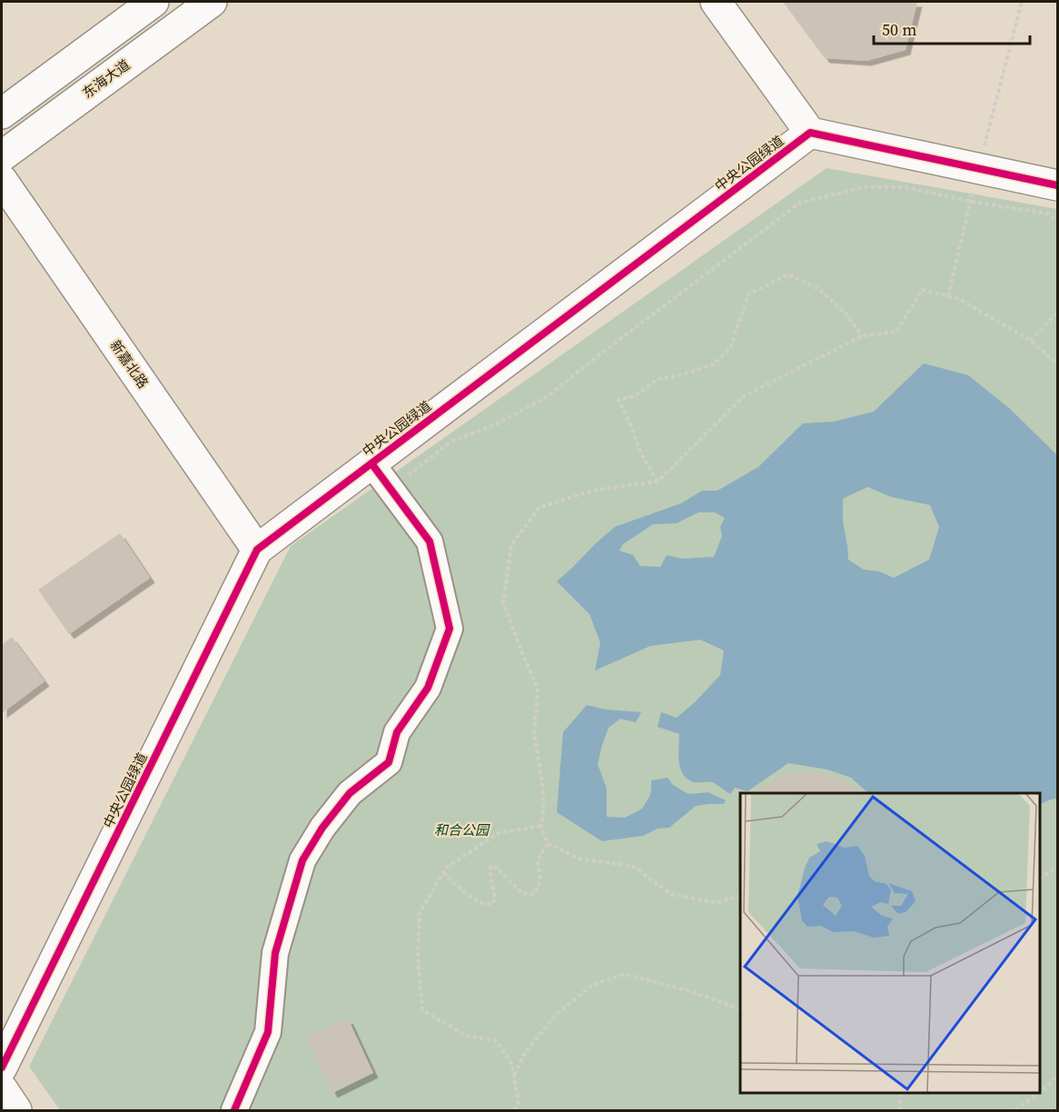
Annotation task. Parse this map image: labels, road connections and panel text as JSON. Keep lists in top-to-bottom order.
{
  "streets": {
    "street": ["东海大道", "中央公园绿道", "新嘉北路"]
  },
  "crossings": [
    ["中央公园绿道", "新嘉北路"]
  ],
  "parks": ["和合公园"],
  "scale_bar": "50 m"
}
